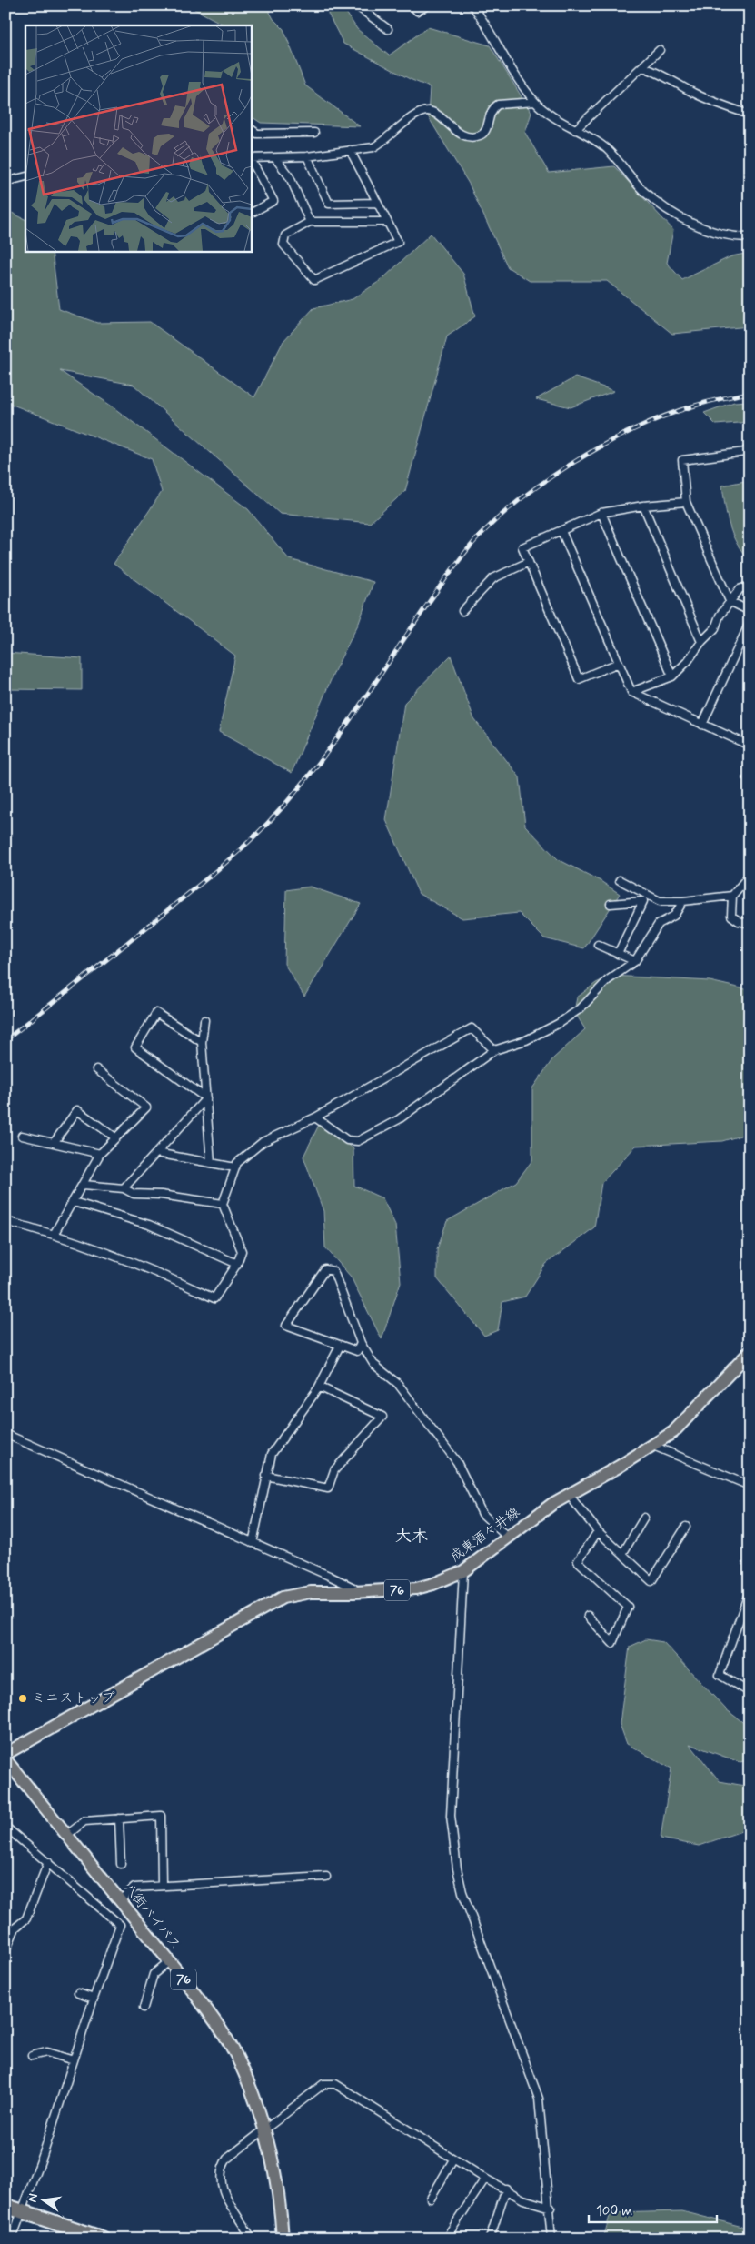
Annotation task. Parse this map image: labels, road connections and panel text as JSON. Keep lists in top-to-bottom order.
{
  "streets": {
    "main road": ["成東酒々井線", "76", "八街バイパス"]
  },
  "districts": ["大木"],
  "places": ["ミニストップ"],
  "scale_bar": "100 m",
  "north": "left"
}
